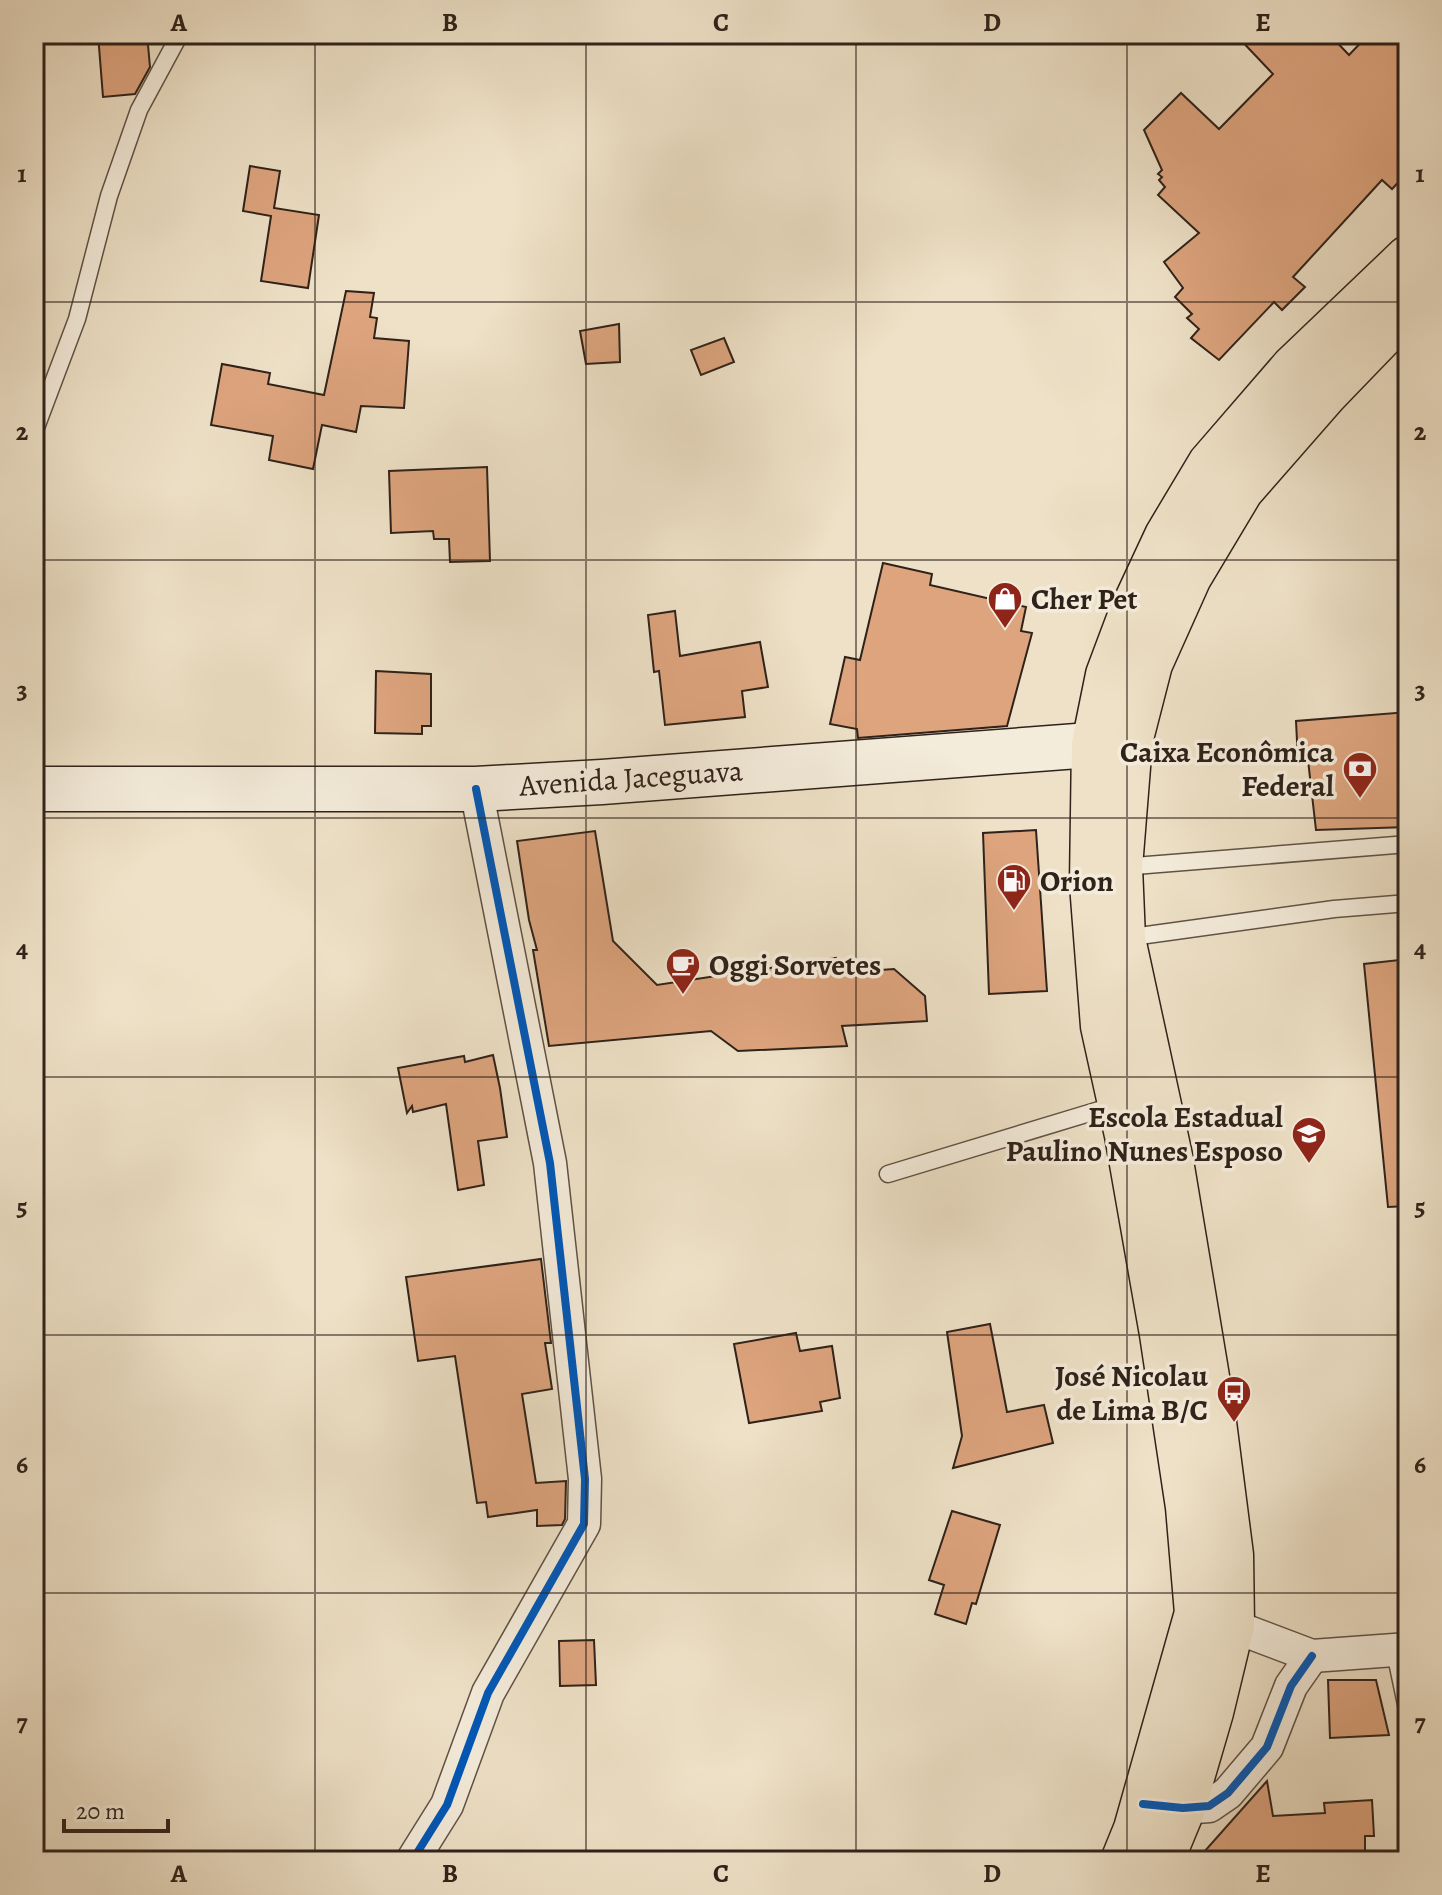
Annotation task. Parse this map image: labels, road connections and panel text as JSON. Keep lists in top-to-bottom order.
{
  "streets": {
    "main road": ["Avenida Jaceguava"]
  },
  "places": {
    "shop": ["Cher Pet"],
    "bank": ["Caixa Econômica Federal"],
    "fuel station": ["Orion"],
    "cafe": ["Oggi Sorvetes"],
    "school or university": ["Escola Estadual Paulino Nunes Esposo"],
    "bus stop": ["José Nicolau de Lima B/C"]
  },
  "scale_bar": "20 m",
  "grid": {
    "columns": [
      "A",
      "B",
      "C",
      "D",
      "E"
    ],
    "rows": [
      "1",
      "2",
      "3",
      "4",
      "5",
      "6",
      "7"
    ]
  }
}
